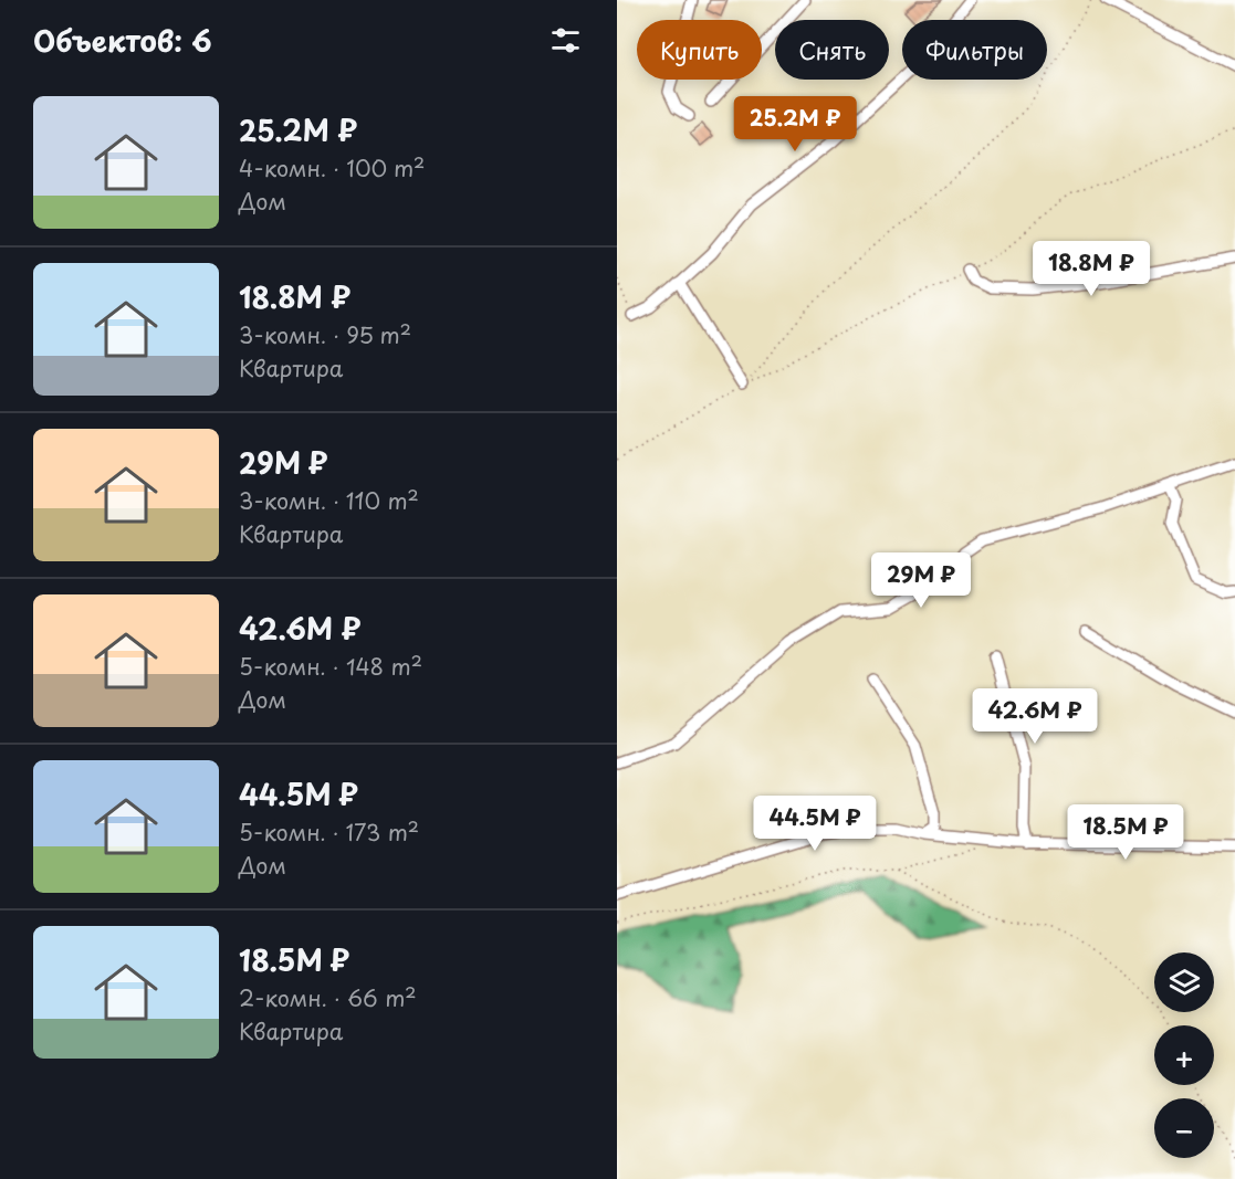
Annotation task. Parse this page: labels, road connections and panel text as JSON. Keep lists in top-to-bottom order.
{
  "page": {
    "heading": "Объектов: 6",
    "chip": ["Купить", "Снять", "Фильтры"],
    "list": [
      {
        "name": "25.2M ₽",
        "note": "4-комн. · 100 m² · Дом"
      },
      {
        "name": "18.8M ₽",
        "note": "3-комн. · 95 m² · Квартира"
      },
      {
        "name": "29M ₽",
        "note": "3-комн. · 110 m² · Квартира"
      },
      {
        "name": "42.6M ₽",
        "note": "5-комн. · 148 m² · Дом"
      },
      {
        "name": "44.5M ₽",
        "note": "5-комн. · 173 m² · Дом"
      },
      {
        "name": "18.5M ₽",
        "note": "2-комн. · 66 m² · Квартира"
      }
    ],
    "price": [
      "25.2M ₽",
      "18.8M ₽",
      "29M ₽",
      "42.6M ₽",
      "44.5M ₽",
      "18.5M ₽"
    ],
    "map_buttons": ["+", "−"]
  }
}
